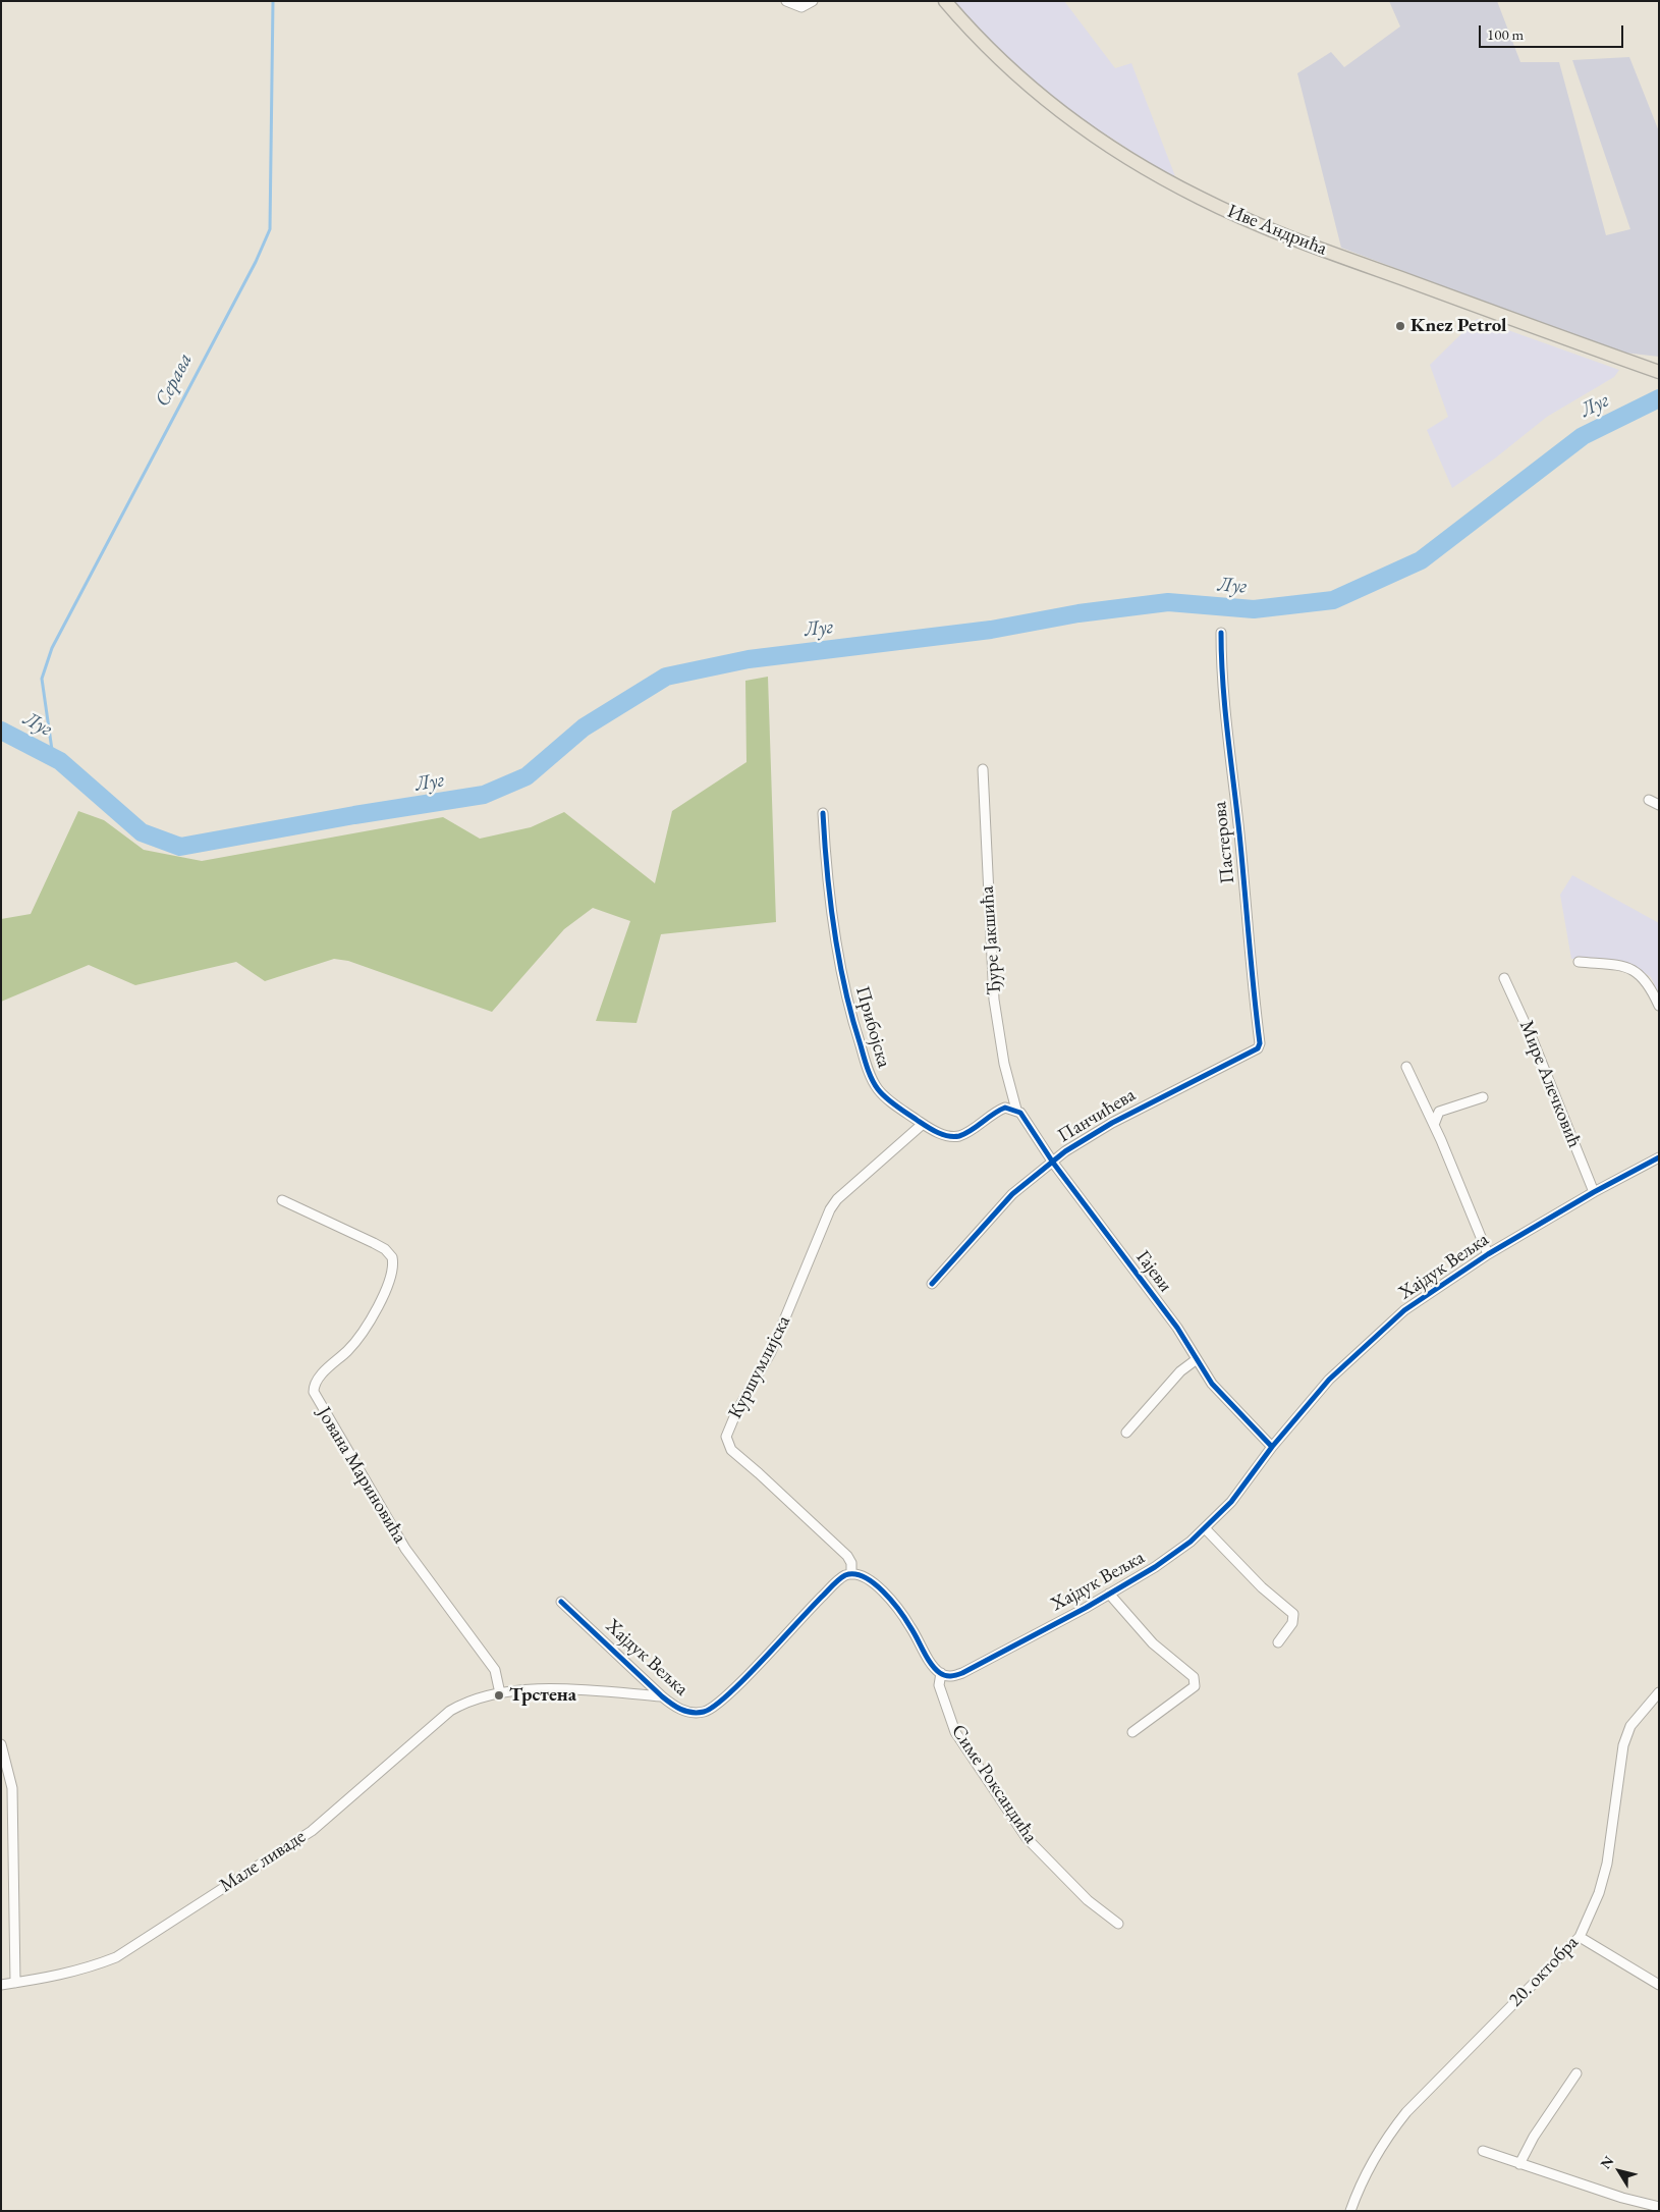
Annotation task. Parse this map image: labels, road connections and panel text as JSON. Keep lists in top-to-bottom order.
{
  "streets": {
    "main road": ["Иве Андрића"],
    "street": [
      "Пастерова",
      "Ђуре Јакшића",
      "Прибојска",
      "Мире Алечковић",
      "Панчићева",
      "Хајдук Вељка",
      "Гајеви",
      "Куршумлијска",
      "Јована Мариновића",
      "Симе Роксандића",
      "Мале ливаде",
      "20. октобра"
    ]
  },
  "crossings": [
    ["Пастерова", "Панчићева"],
    ["Ђуре Јакшића", "Прибојска"],
    ["Ђуре Јакшића", "Гајеви"],
    ["Прибојска", "Гајеви"],
    ["Прибојска", "Куршумлијска"],
    ["Мире Алечковић", "Хајдук Вељка"],
    ["Панчићева", "Гајеви"],
    ["Хајдук Вељка", "Гајеви"],
    ["Хајдук Вељка", "Куршумлијска"],
    ["Хајдук Вељка", "Јована Мариновића"],
    ["Хајдук Вељка", "Симе Роксандића"],
    ["Хајдук Вељка", "Мале ливаде"],
    ["Јована Мариновића", "Мале ливаде"]
  ],
  "water": ["Серава", "Луг"],
  "places": ["Knez Petrol", "Трстена"],
  "scale_bar": "100 m",
  "north": "top left"
}
